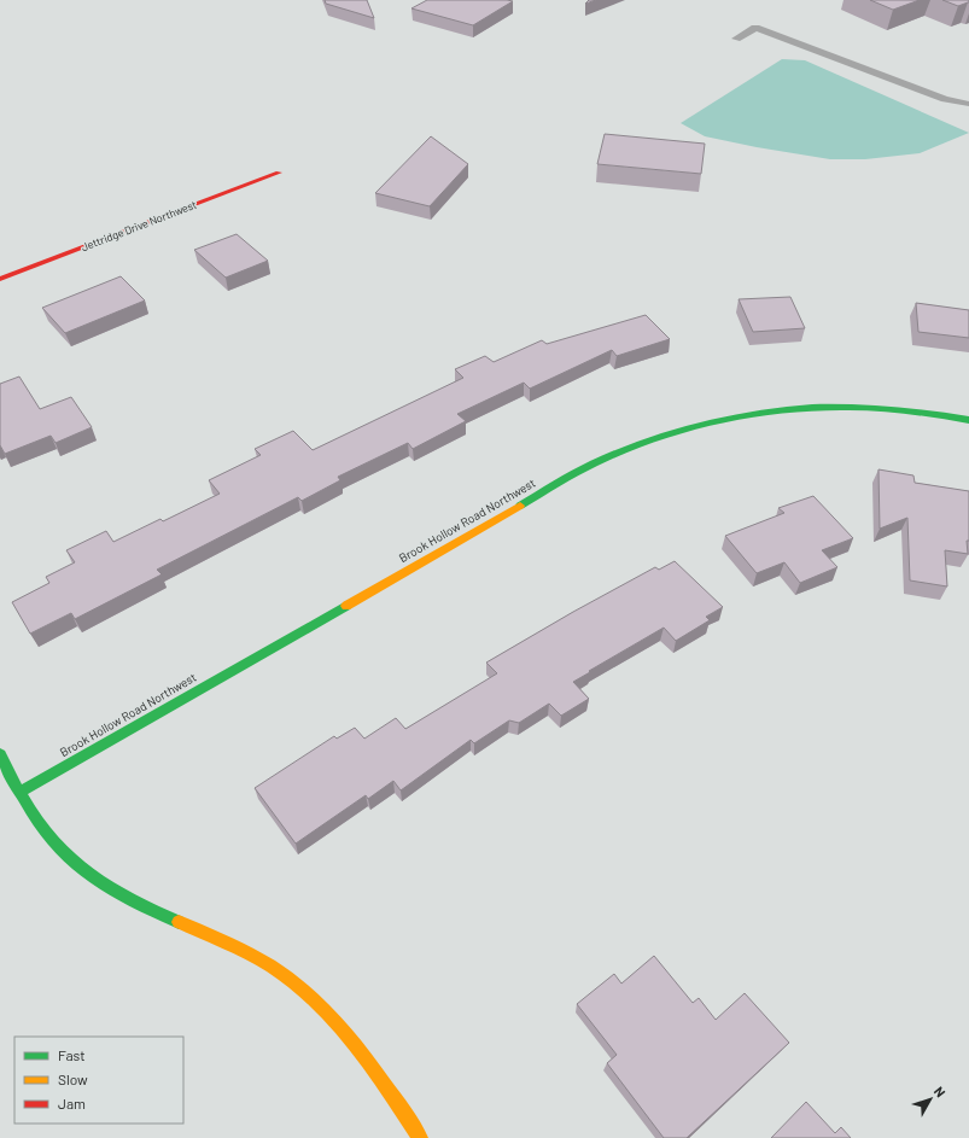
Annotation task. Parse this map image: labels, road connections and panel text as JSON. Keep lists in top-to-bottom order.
{
  "streets": {
    "street": ["Jettridge Drive Northwest", "Brook Hollow Road Northwest"]
  },
  "legend": ["Fast", "Slow", "Jam"],
  "north": "top right"
}
